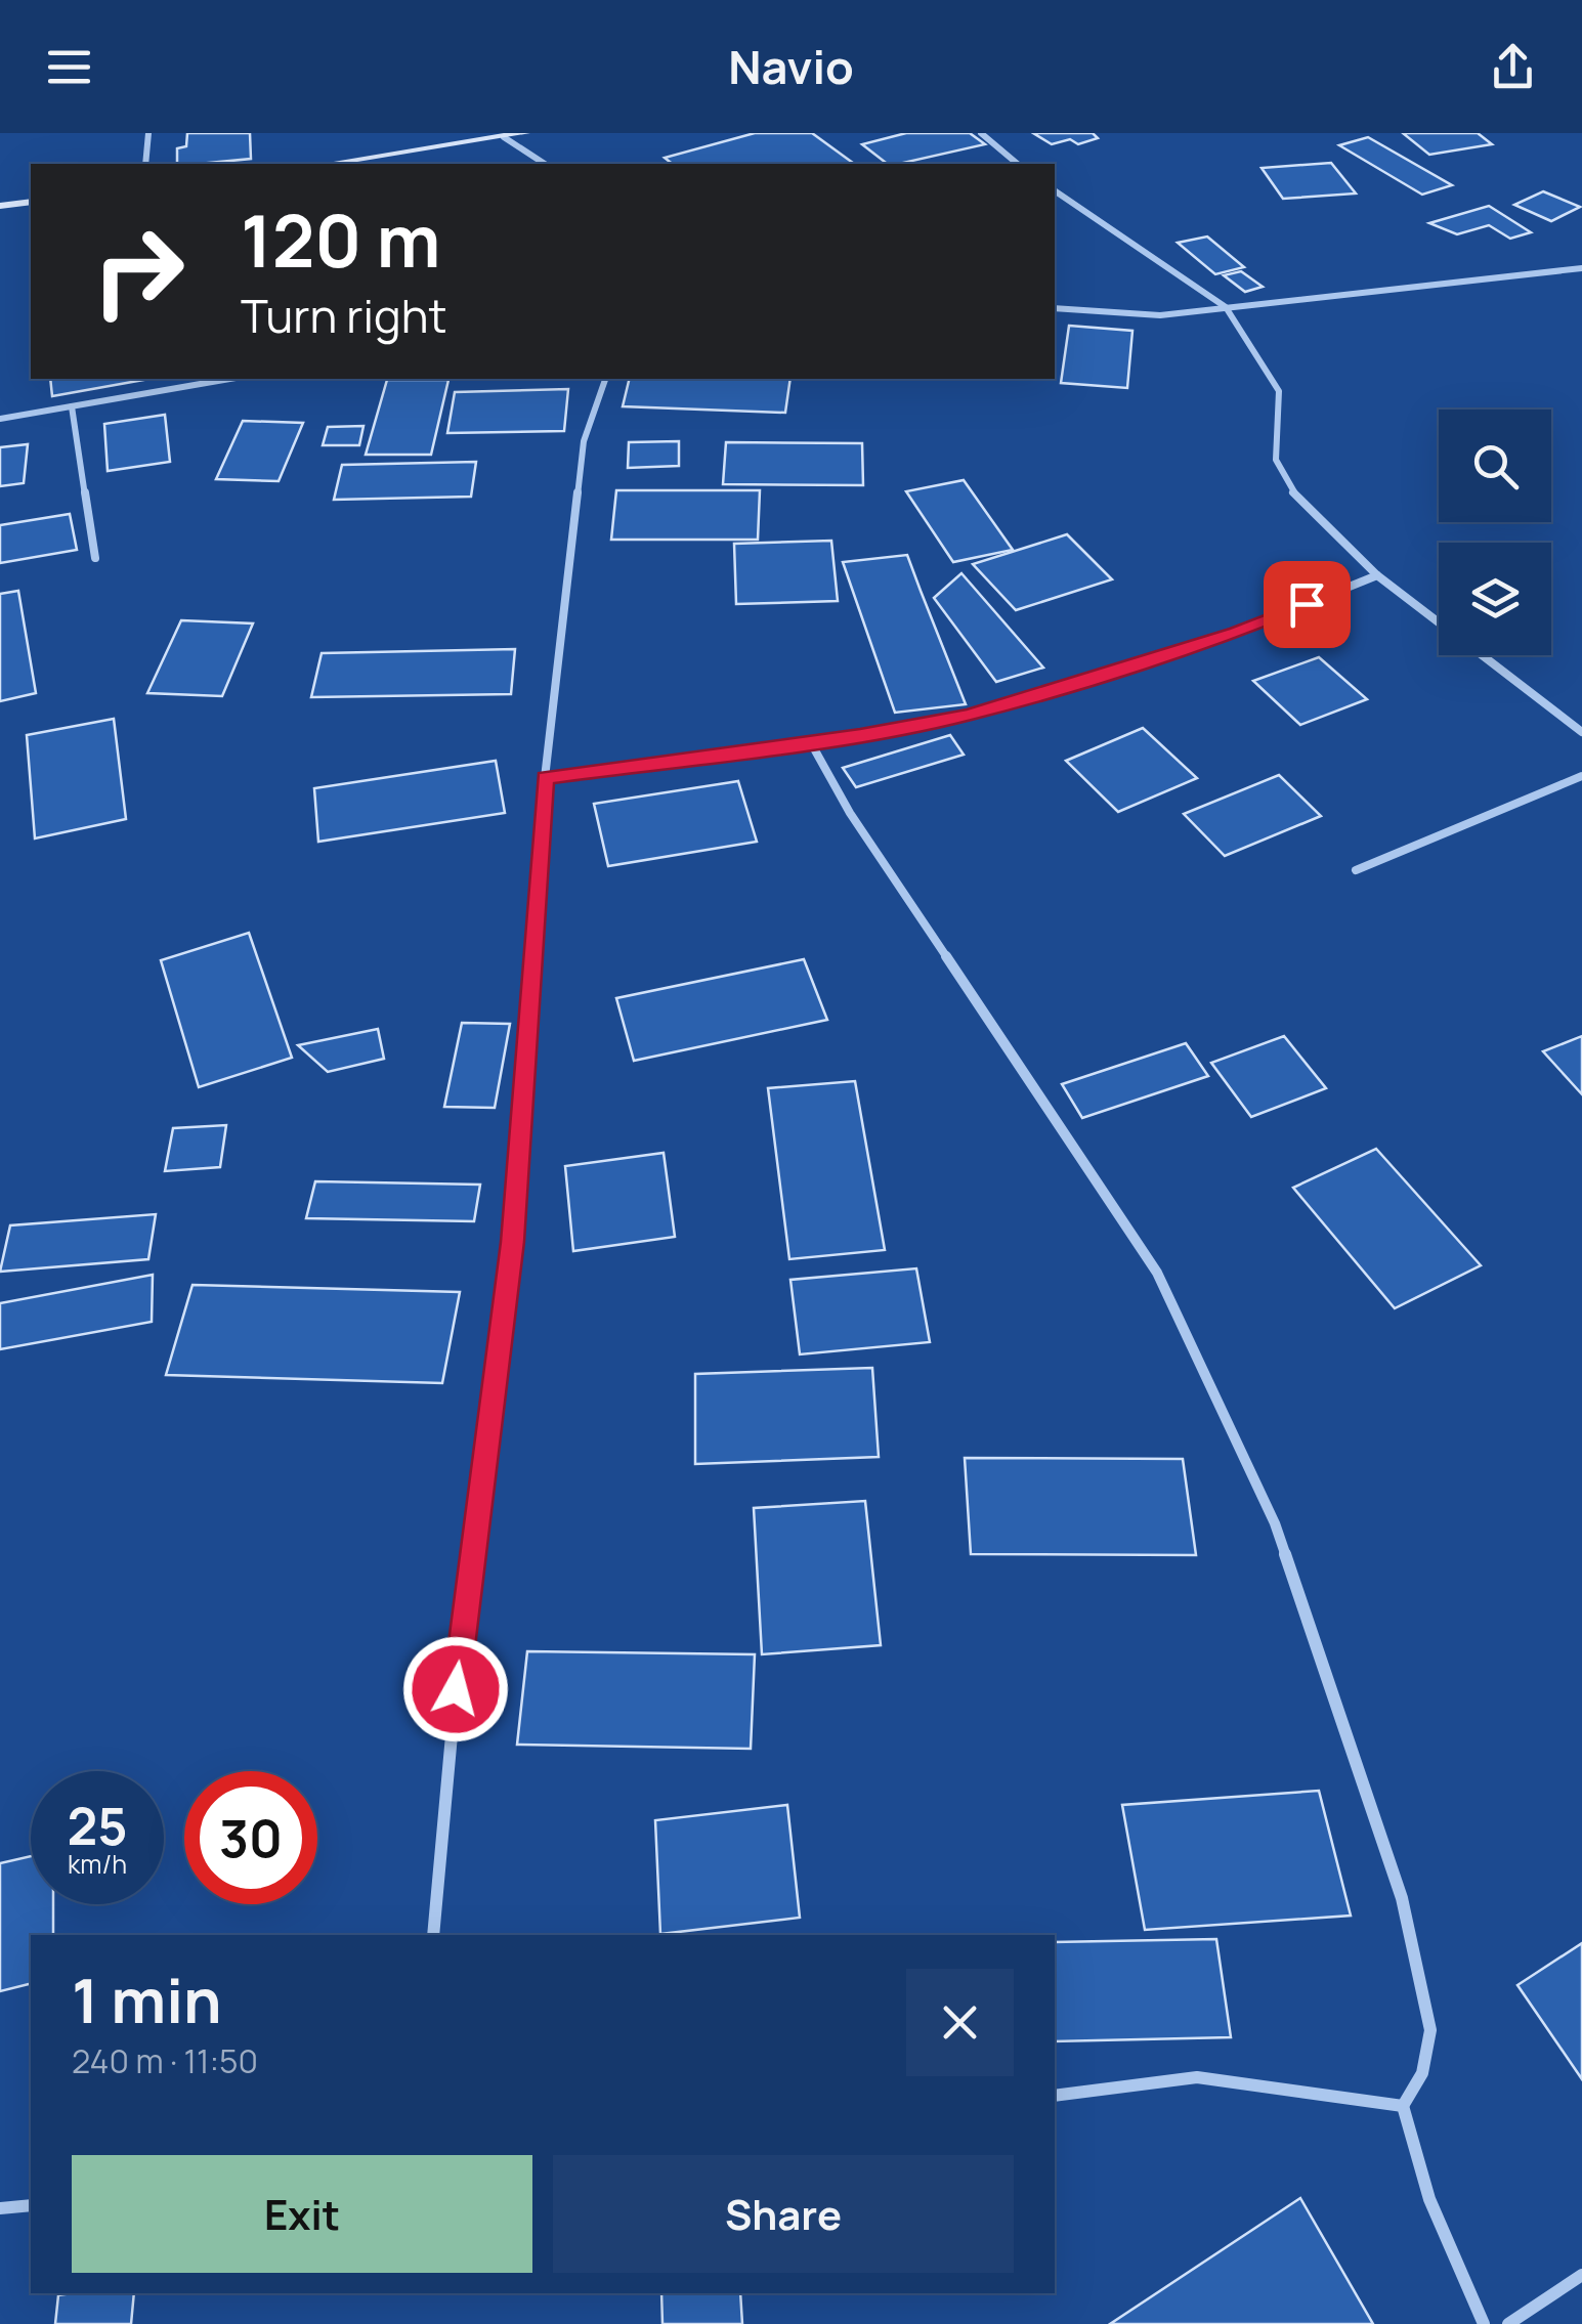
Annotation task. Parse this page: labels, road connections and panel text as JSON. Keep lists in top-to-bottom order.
{
  "page": {
    "header": "Navio",
    "turn": ["120 m", "Turn right"],
    "speed": "25 km/h",
    "limit": "30",
    "heading": ["1 min", "240 m · 11:50"],
    "buttons": ["Exit", "Share"]
  }
}
